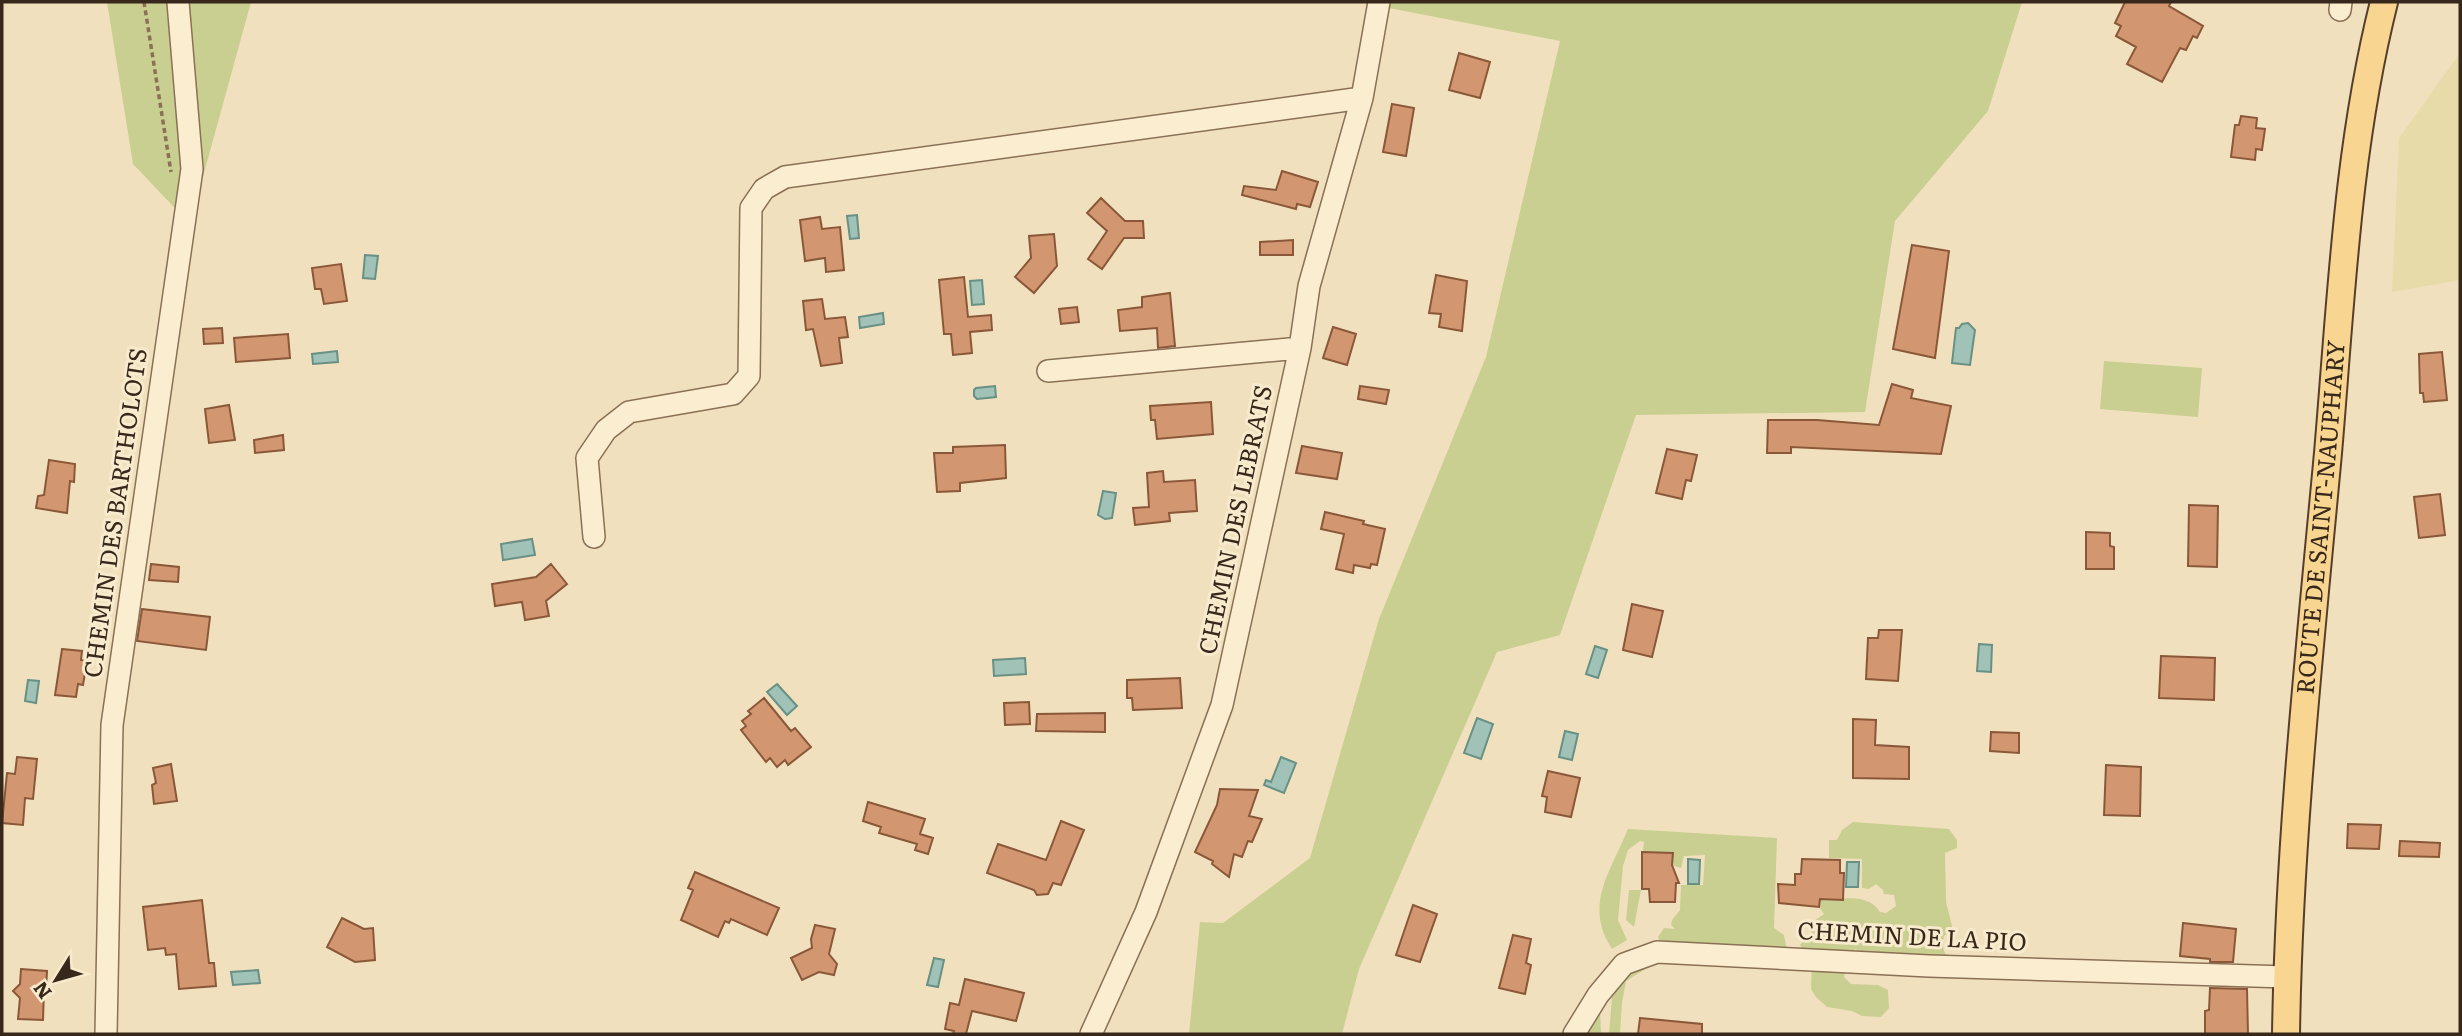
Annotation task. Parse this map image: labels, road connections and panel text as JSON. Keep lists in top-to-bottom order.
{
  "streets": {
    "main road": ["ROUTE DE SAINT-NAUPHARY"],
    "street": ["CHEMIN DES BARTHOLOTS", "CHEMIN DES LEBRATS", "CHEMIN DE LA PIO"]
  },
  "crossings": [
    ["ROUTE DE SAINT-NAUPHARY", "CHEMIN DE LA PIO"]
  ],
  "north": "bottom left"
}
